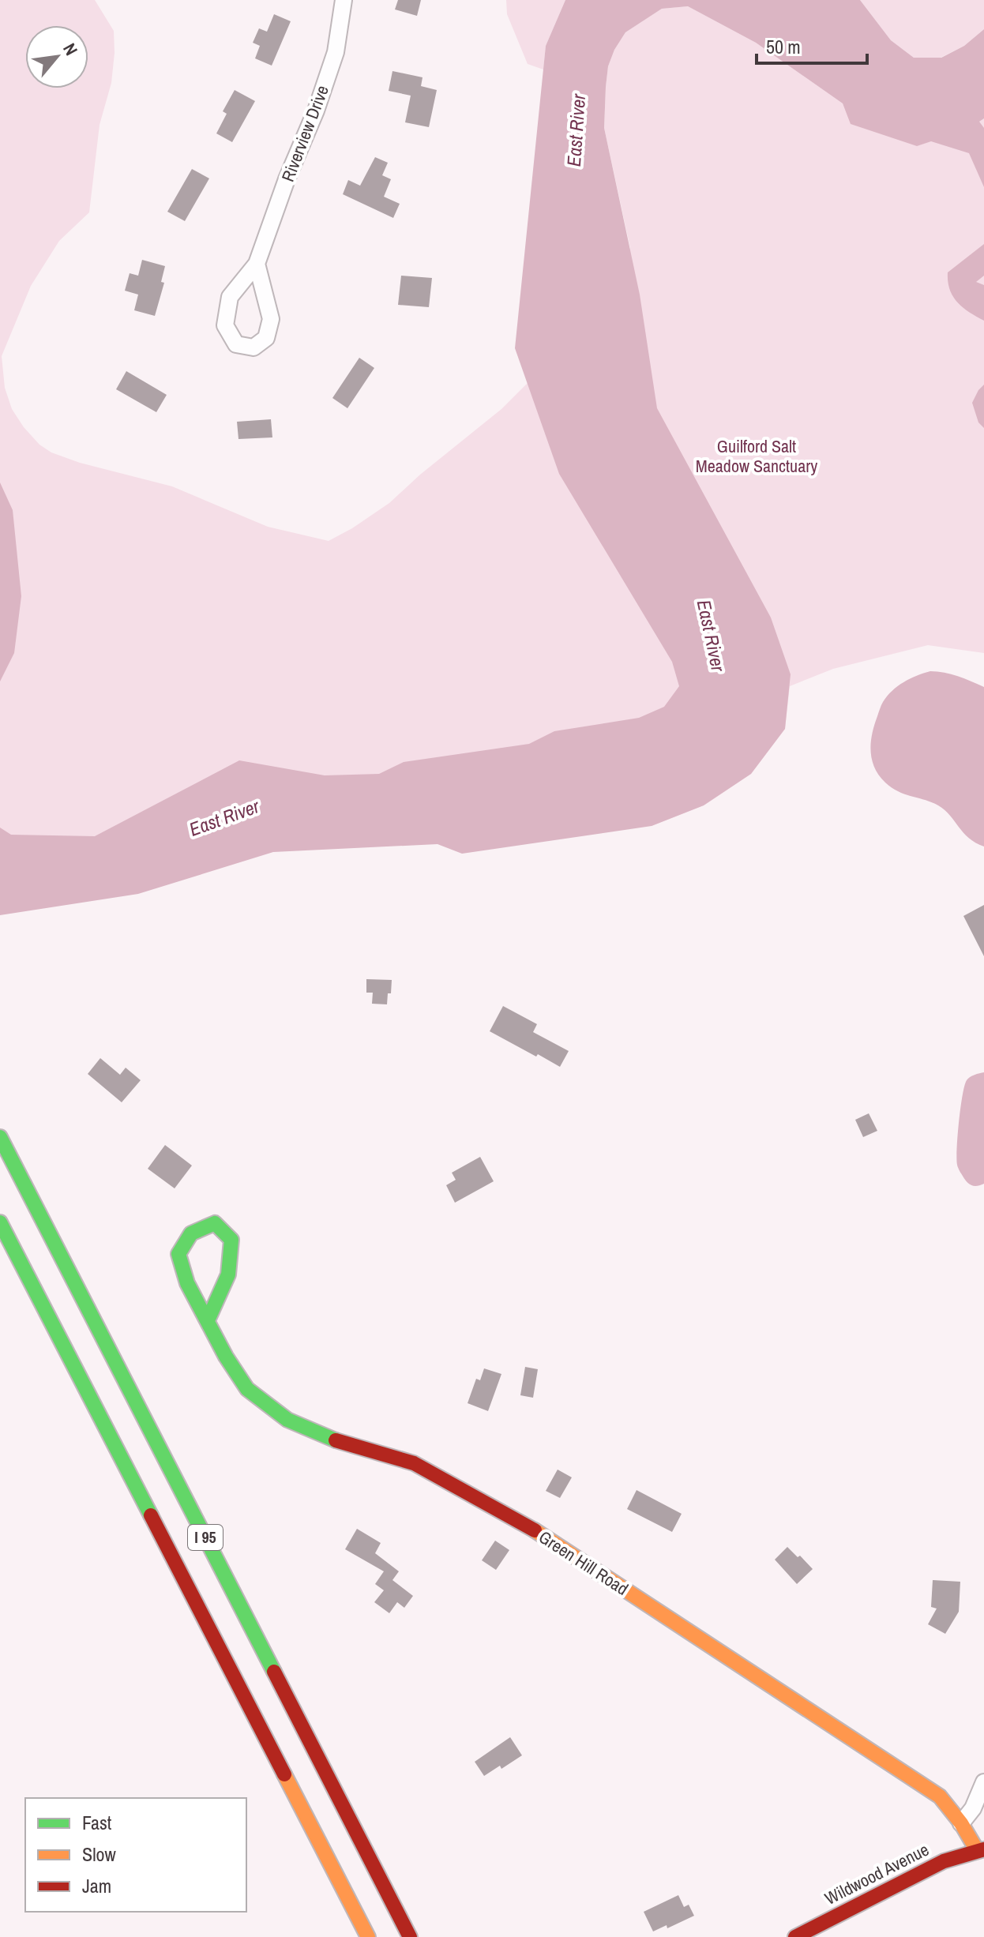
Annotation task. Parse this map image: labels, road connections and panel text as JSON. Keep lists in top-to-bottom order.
{
  "streets": {
    "main road": ["I 95", "Green Hill Road", "Wildwood Avenue"],
    "street": ["Riverview Drive"]
  },
  "crossings": [
    ["Green Hill Road", "Wildwood Avenue"]
  ],
  "water": ["East River"],
  "parks": ["Guilford Salt Meadow Sanctuary"],
  "legend": ["Fast", "Slow", "Jam"],
  "scale_bar": "50 m",
  "north": "top right"
}
